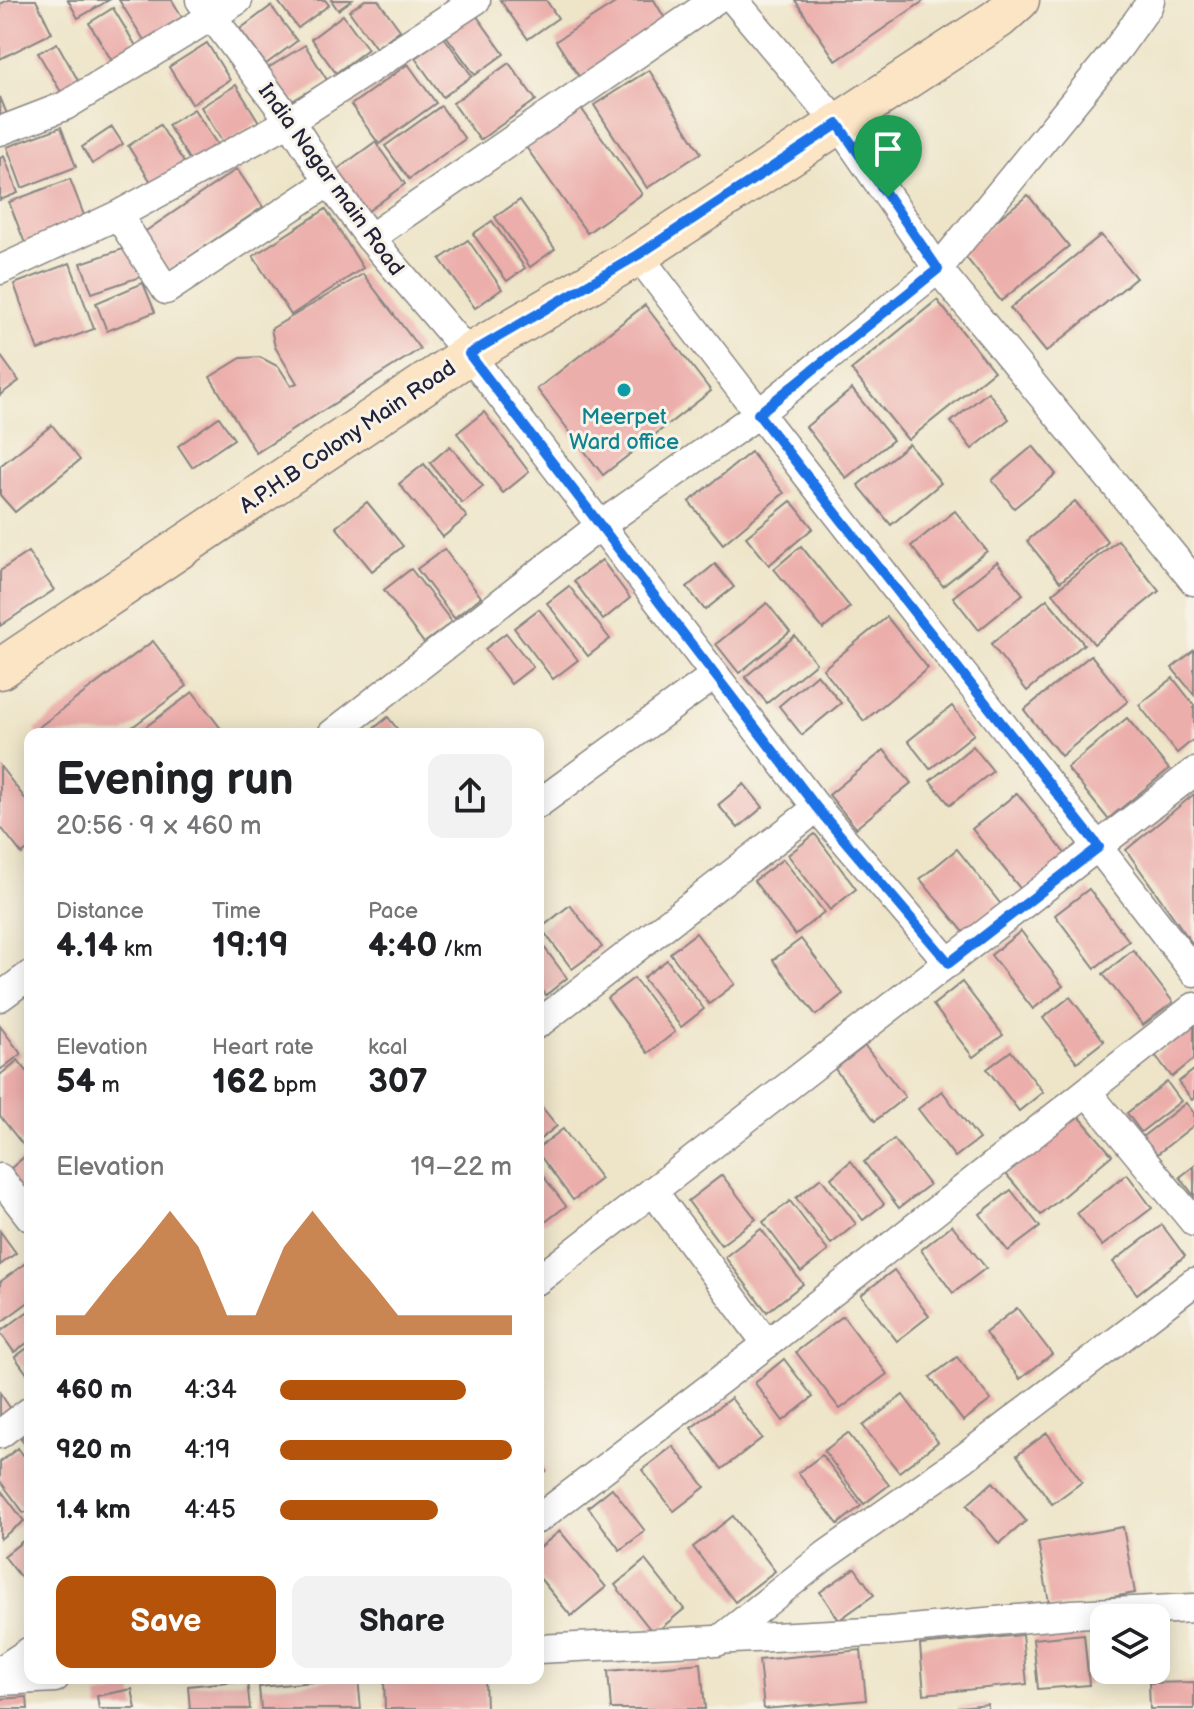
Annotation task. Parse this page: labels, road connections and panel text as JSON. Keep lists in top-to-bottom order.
{
  "streets": {
    "street": ["India Nagar main Road", "A.P.H.B Colony Main Road"]
  },
  "crossings": [
    ["India Nagar main Road", "A.P.H.B Colony Main Road"]
  ],
  "places": ["Meerpet Ward office"],
  "page": {
    "heading": ["Evening run", "20:56 · 9 × 460 m"],
    "stats": [
      ["Distance", "4.14 km"],
      ["Time", "19:19"],
      ["Pace", "4:40 /km"],
      ["Elevation", "54 m"],
      ["Heart rate", "162 bpm"],
      ["kcal", "307"]
    ],
    "chart": ["Elevation", "19–22 m"],
    "list": [
      {
        "name": "460 m",
        "note": "4:34"
      },
      {
        "name": "920 m",
        "note": "4:19"
      },
      {
        "name": "1.4 km",
        "note": "4:45"
      }
    ],
    "buttons": ["Save", "Share"]
  }
}
